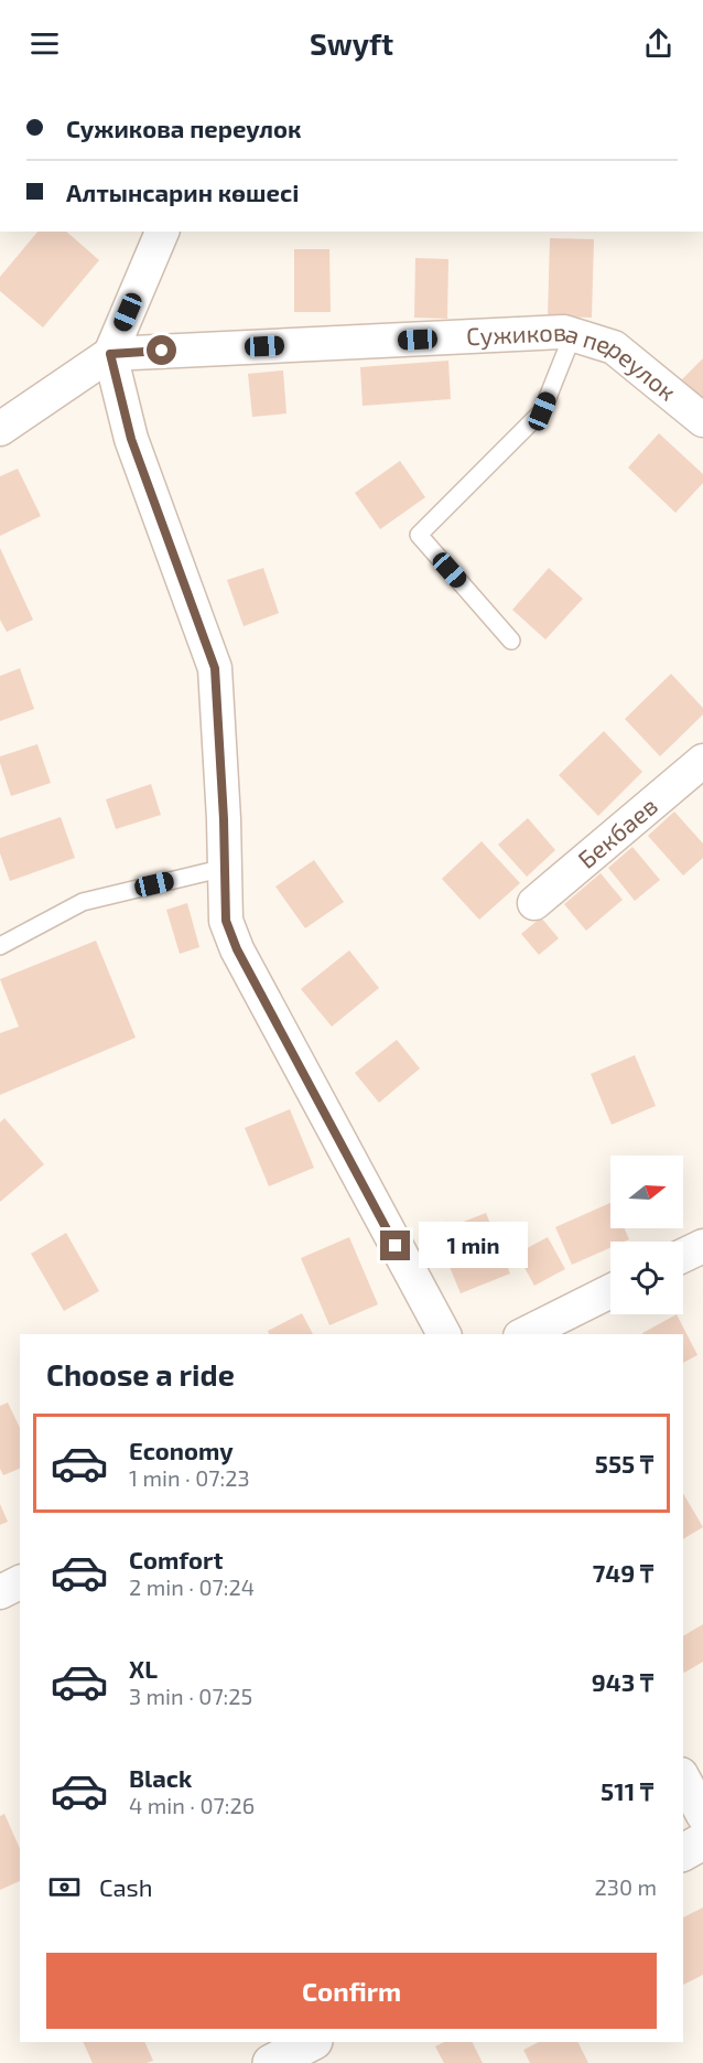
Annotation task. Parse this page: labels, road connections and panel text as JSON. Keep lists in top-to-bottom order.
{
  "streets": {
    "street": ["Сужикова переулок", "Бекбаев"]
  },
  "north": "right",
  "page": {
    "header": "Swyft",
    "banner": ["Сужикова переулок", "Алтынсарин көшесі"],
    "bubble": "1 min",
    "heading": "Choose a ride",
    "list": [
      {
        "name": "Economy",
        "note": "1 min · 07:23",
        "value": "555 ₸"
      },
      {
        "name": "Comfort",
        "note": "2 min · 07:24",
        "value": "749 ₸"
      },
      {
        "name": "XL",
        "note": "3 min · 07:25",
        "value": "943 ₸"
      },
      {
        "name": "Black",
        "note": "4 min · 07:26",
        "value": "511 ₸"
      }
    ],
    "pay": ["Cash", "230 m"],
    "buttons": "Confirm"
  }
}
